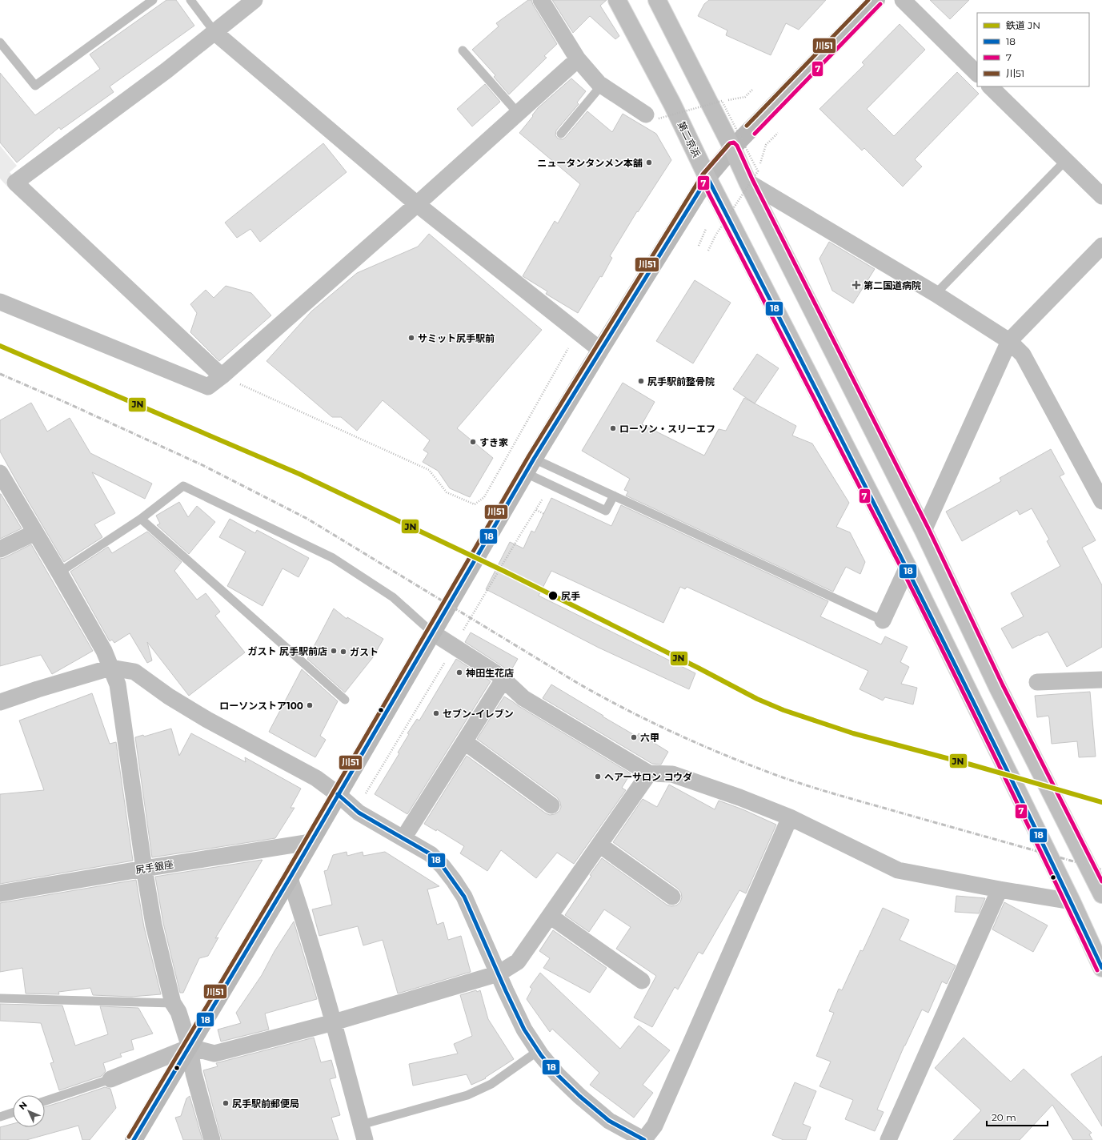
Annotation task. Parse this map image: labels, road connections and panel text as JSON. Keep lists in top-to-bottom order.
{
  "streets": {
    "highway": ["第二京浜"],
    "street": ["尻手銀座"]
  },
  "places": {
    "other": [
      "ニュータンタンメン本舗",
      "サミット尻手駅前",
      "尻手駅前整骨院",
      "ローソン・スリーエフ",
      "すき家",
      "尻手",
      "ガスト 尻手駅前店",
      "ガスト",
      "神田生花店",
      "ローソンストア100",
      "セブン-イレブン",
      "六甲",
      "ヘアーサロン コウダ",
      "尻手駅前郵便局"
    ],
    "health": ["第二国道病院"]
  },
  "lines": [
    "transit line 川51",
    "transit line 7",
    "transit line 18",
    "rail line JN"
  ],
  "legend": [
    "鉄道 JN",
    "18",
    "7",
    "川51"
  ],
  "scale_bar": "20 m",
  "north": "top left"
}
